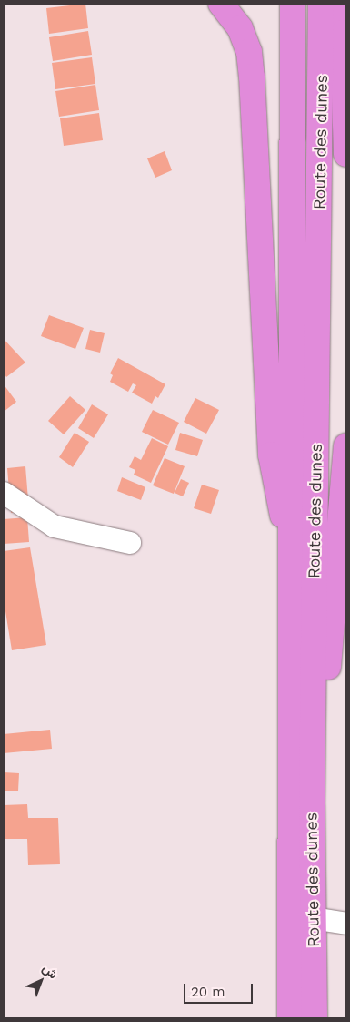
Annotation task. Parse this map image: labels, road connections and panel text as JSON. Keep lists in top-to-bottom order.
{
  "streets": {
    "highway": ["Route des dunes"]
  },
  "scale_bar": "20 m",
  "north": "top right"
}
